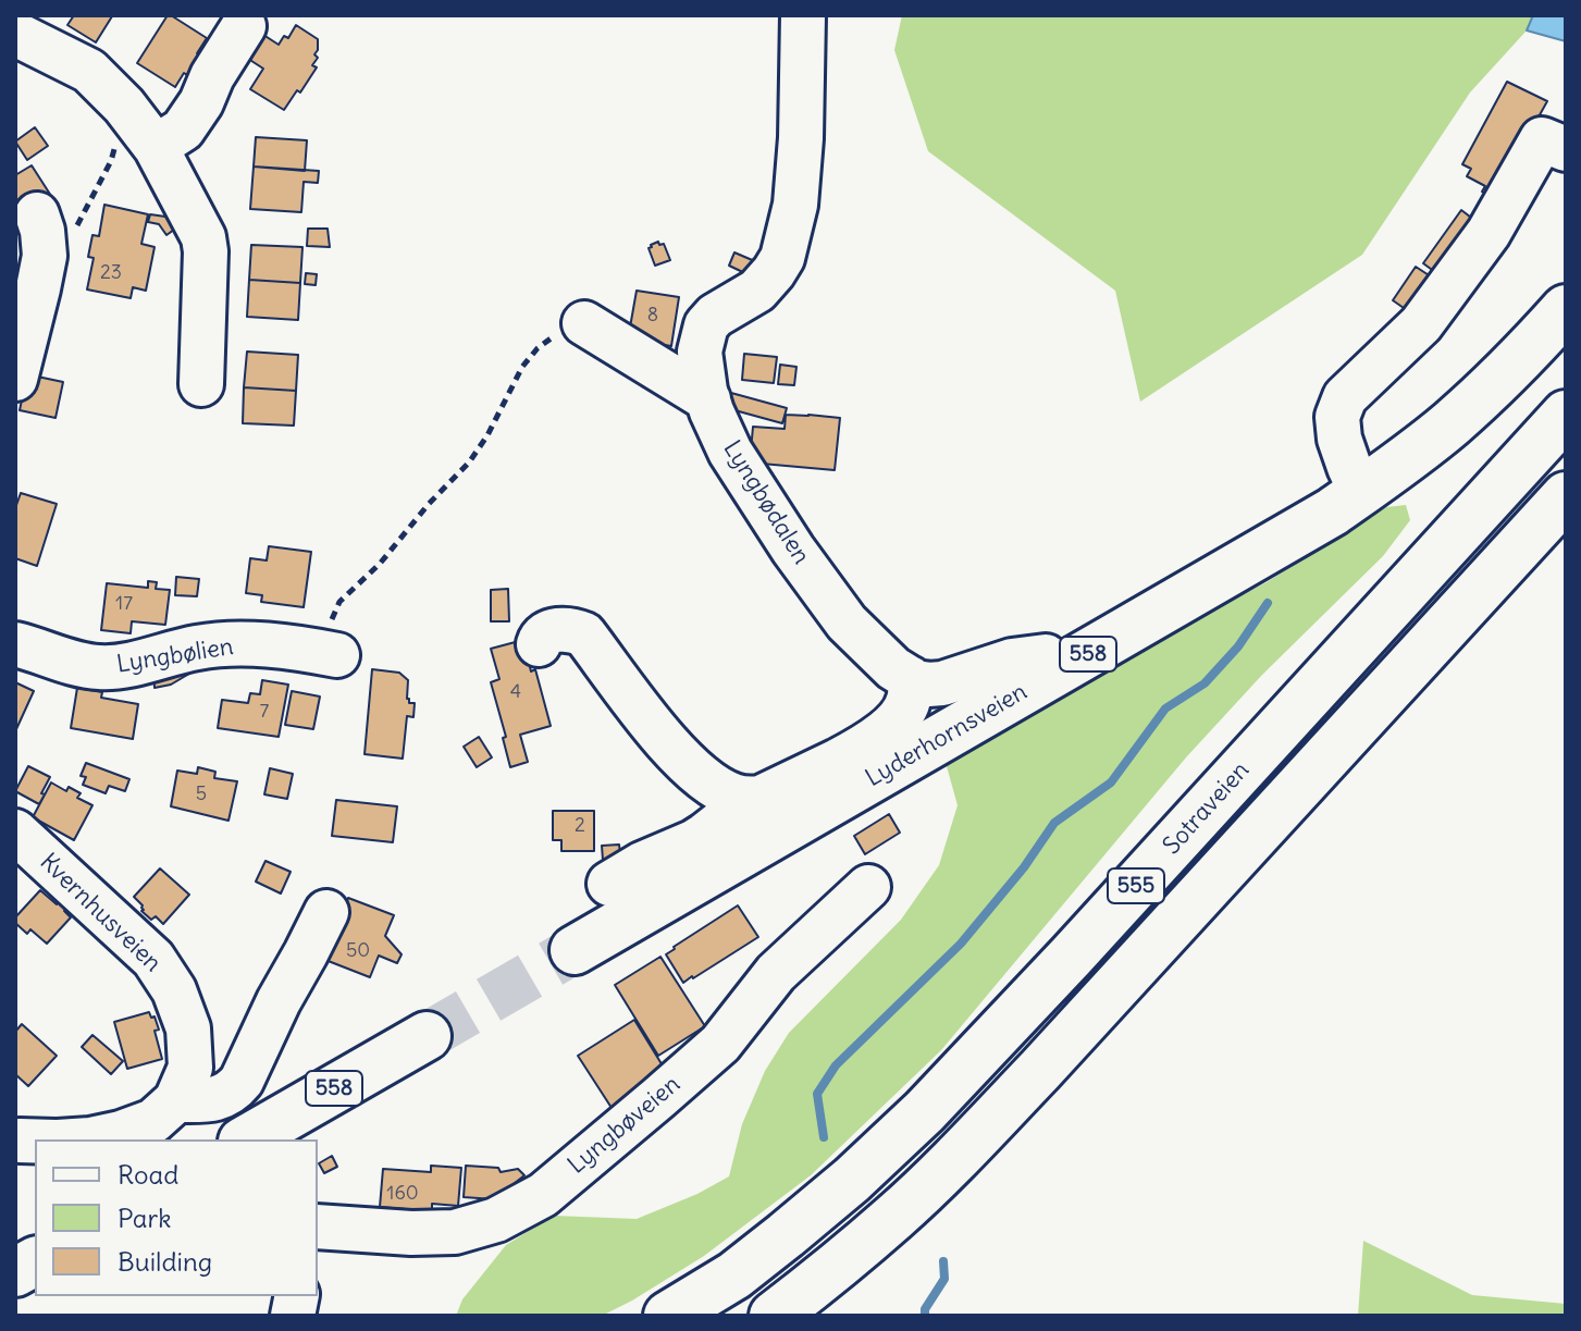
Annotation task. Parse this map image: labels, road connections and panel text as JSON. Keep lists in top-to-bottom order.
{
  "streets": {
    "main road": [
      "558",
      "Lyderhornsveien",
      "Sotraveien",
      "555"
    ],
    "street": [
      "Lyngbødalen",
      "Lyngbølien",
      "Kvernhusveien",
      "Lyngbøveien"
    ]
  },
  "house_numbers": [
    "23",
    "8",
    "17",
    "4",
    "7",
    "5",
    "2",
    "50",
    "160"
  ],
  "legend": ["Road", "Park", "Building"]
}
